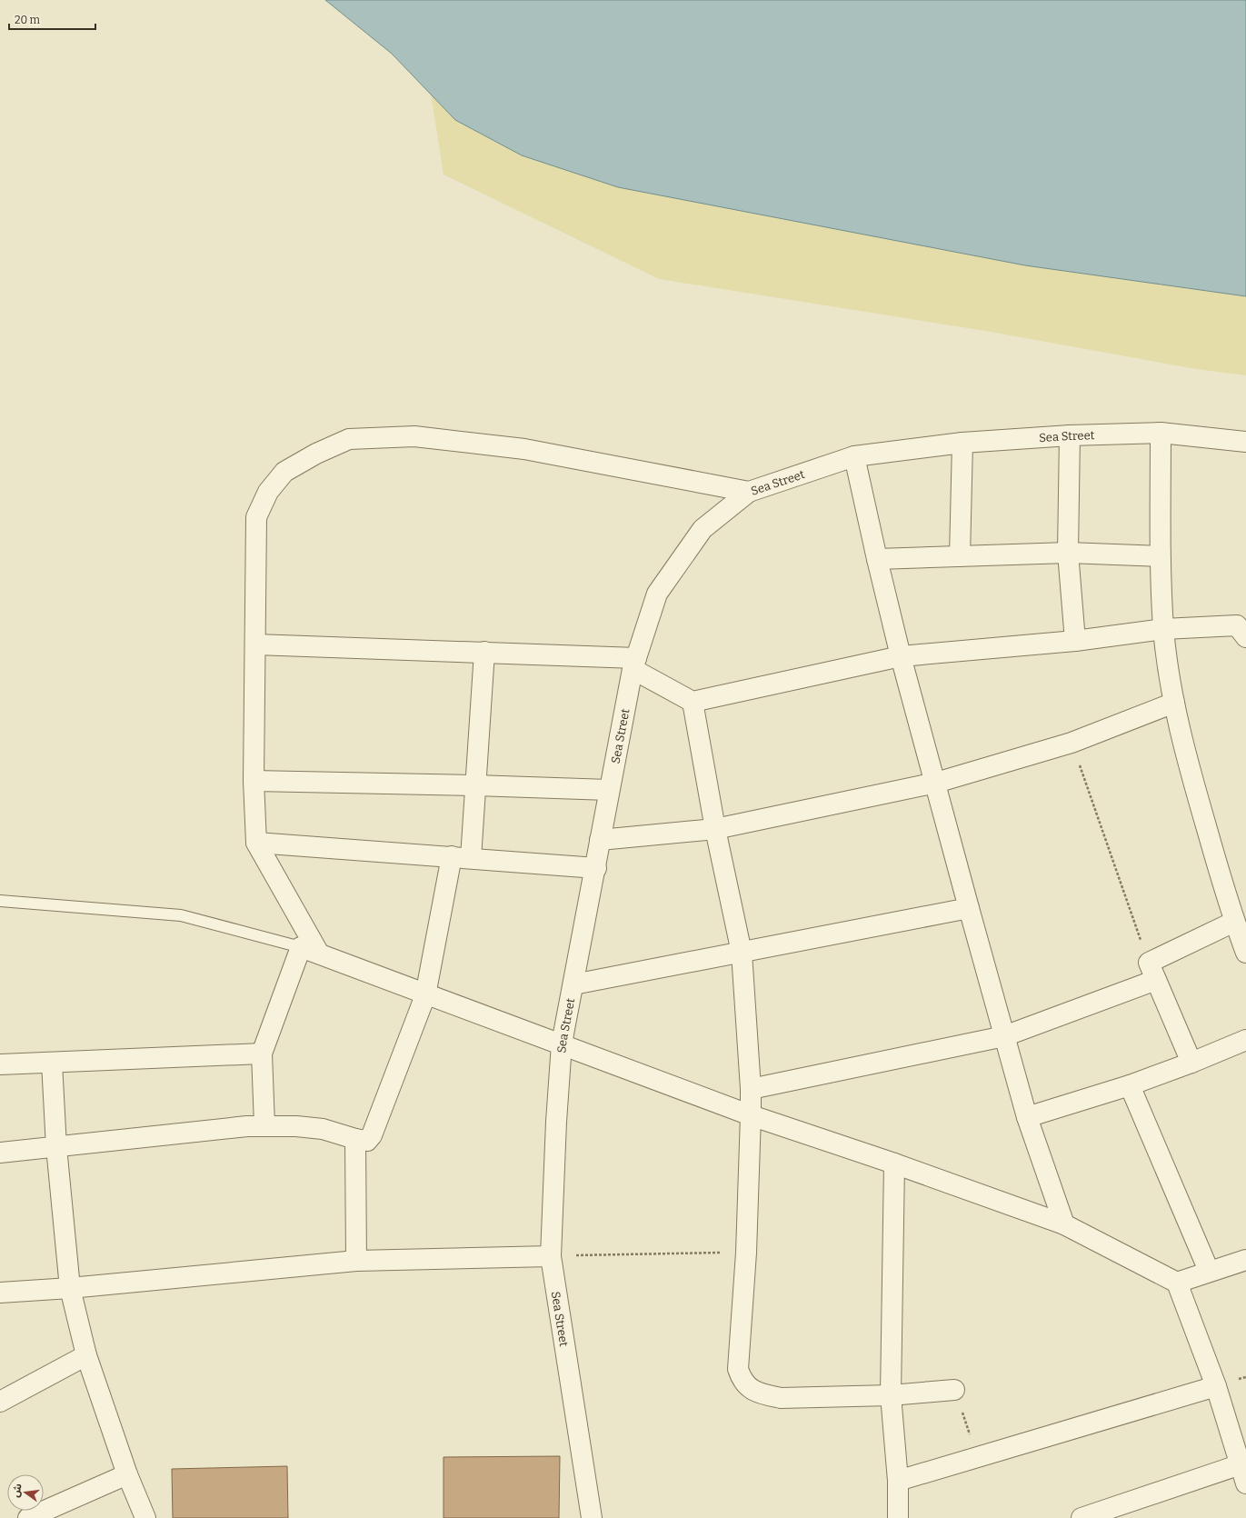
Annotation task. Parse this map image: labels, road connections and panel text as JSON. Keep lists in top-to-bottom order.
{
  "streets": {
    "street": ["Sea Street"]
  },
  "scale_bar": "20 m",
  "north": "left"
}
